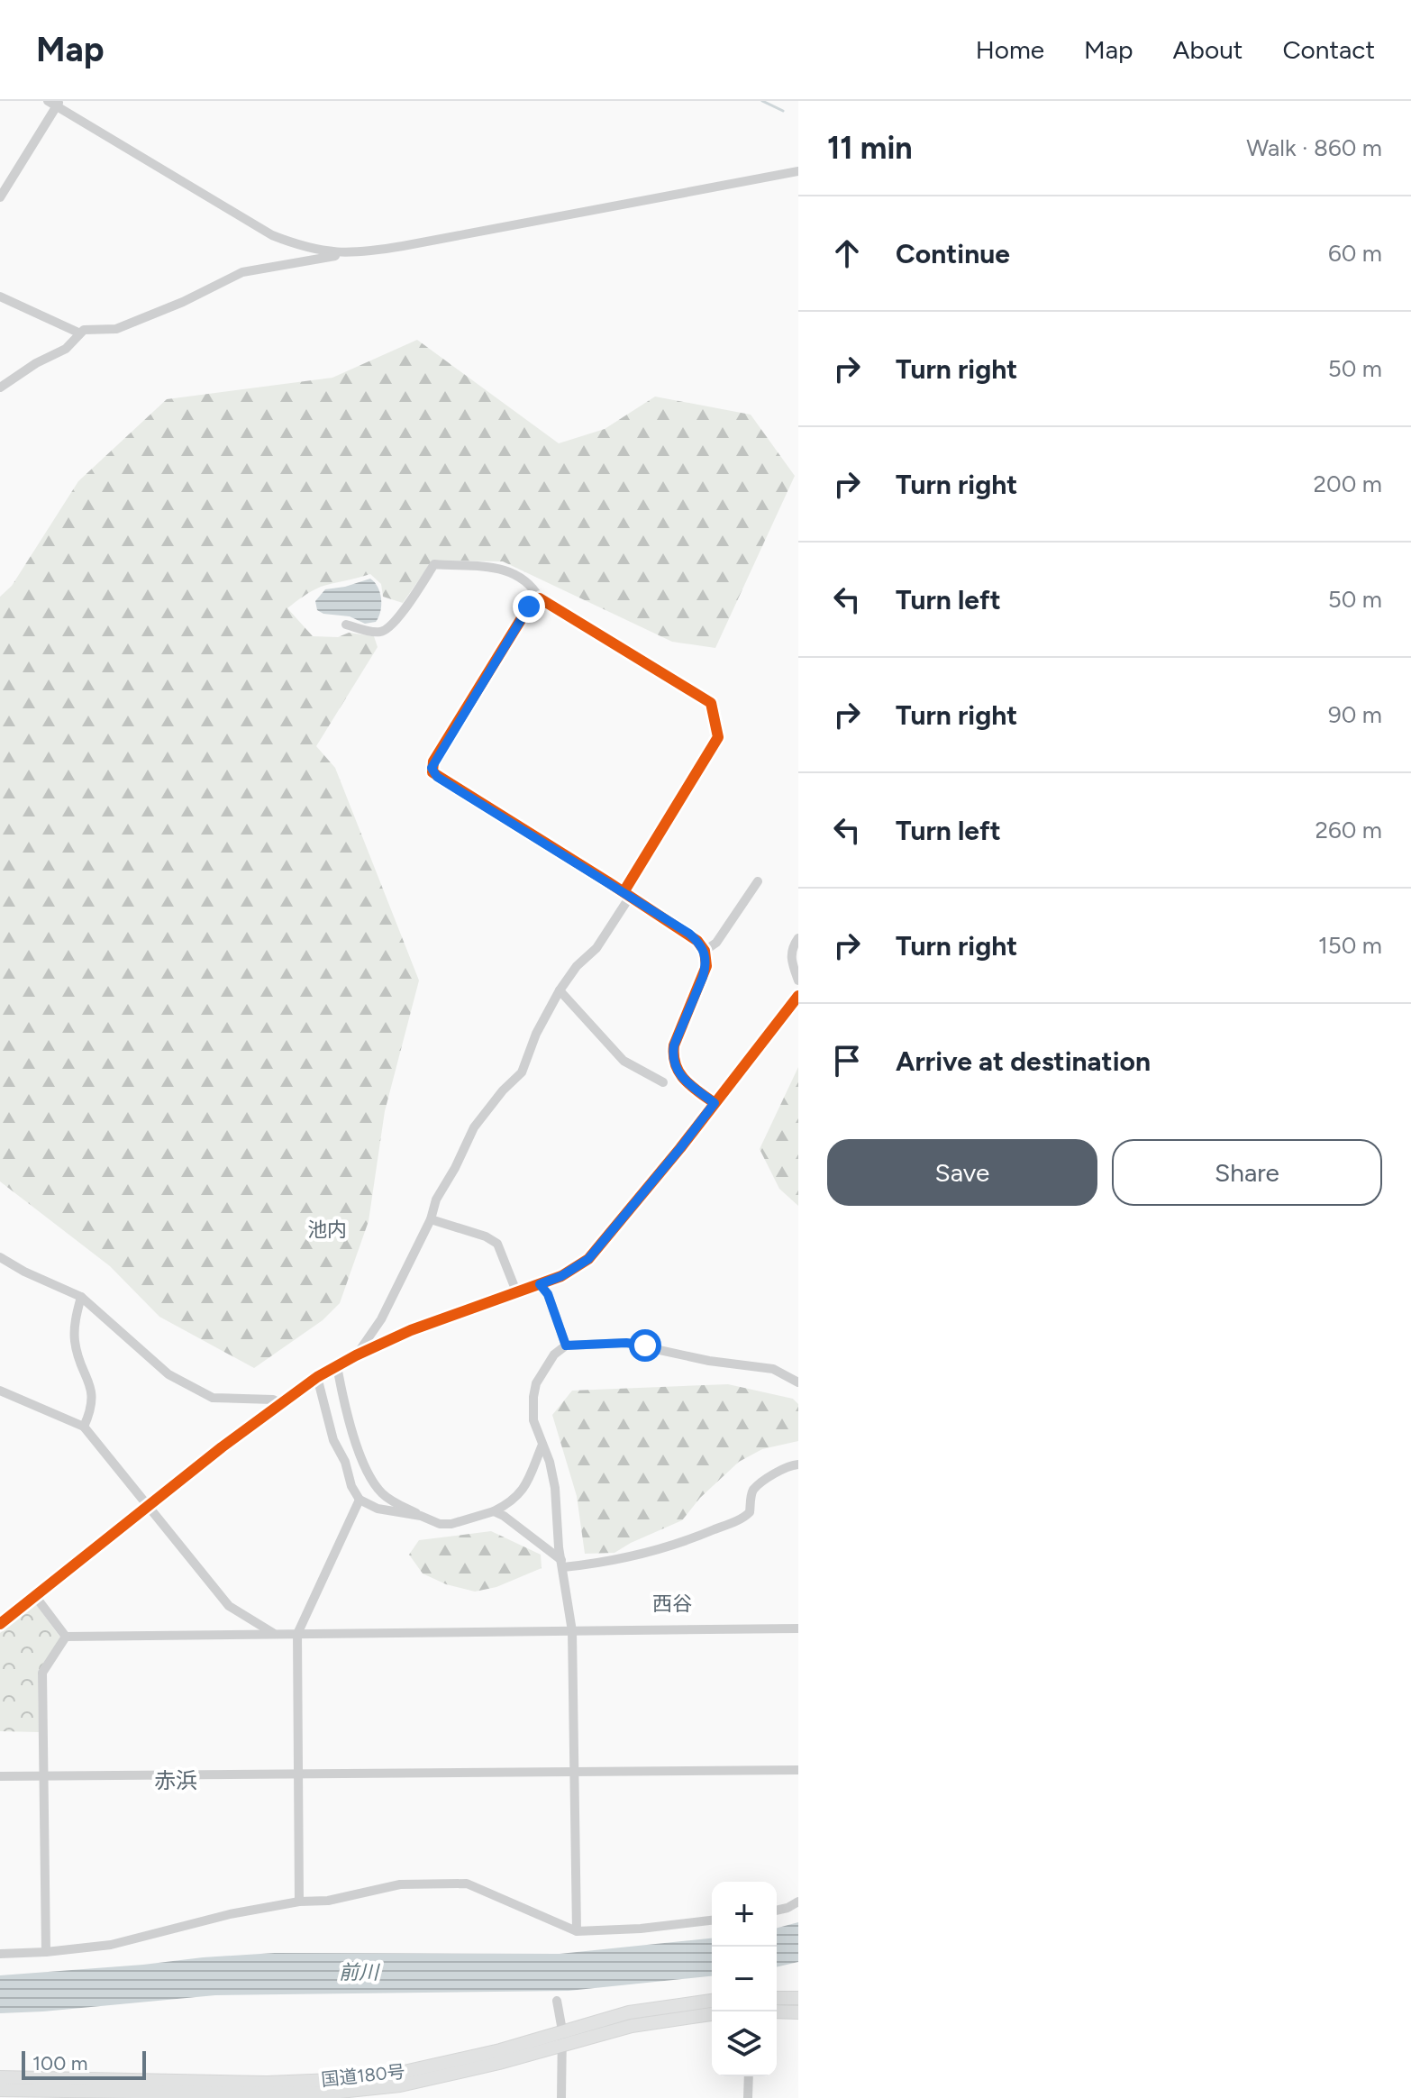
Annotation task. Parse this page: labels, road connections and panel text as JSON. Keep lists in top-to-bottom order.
{
  "streets": {
    "highway": ["国道180号"]
  },
  "districts": ["池内", "西谷", "赤浜"],
  "water": ["前川"],
  "scale_bar": "100 m",
  "page": {
    "header": "Map",
    "nav": [
      "Home",
      "Map",
      "About",
      "Contact"
    ],
    "heading": ["11 min", "Walk · 860 m"],
    "list": [
      ["Continue", "60 m"],
      ["Turn right", "50 m"],
      ["Turn right", "200 m"],
      ["Turn left", "50 m"],
      ["Turn right", "90 m"],
      ["Turn left", "260 m"],
      ["Turn right", "150 m"],
      "Arrive at destination"
    ],
    "buttons": ["Save", "Share"],
    "map_buttons": ["+", "−"],
    "scale": "100 m"
  }
}
